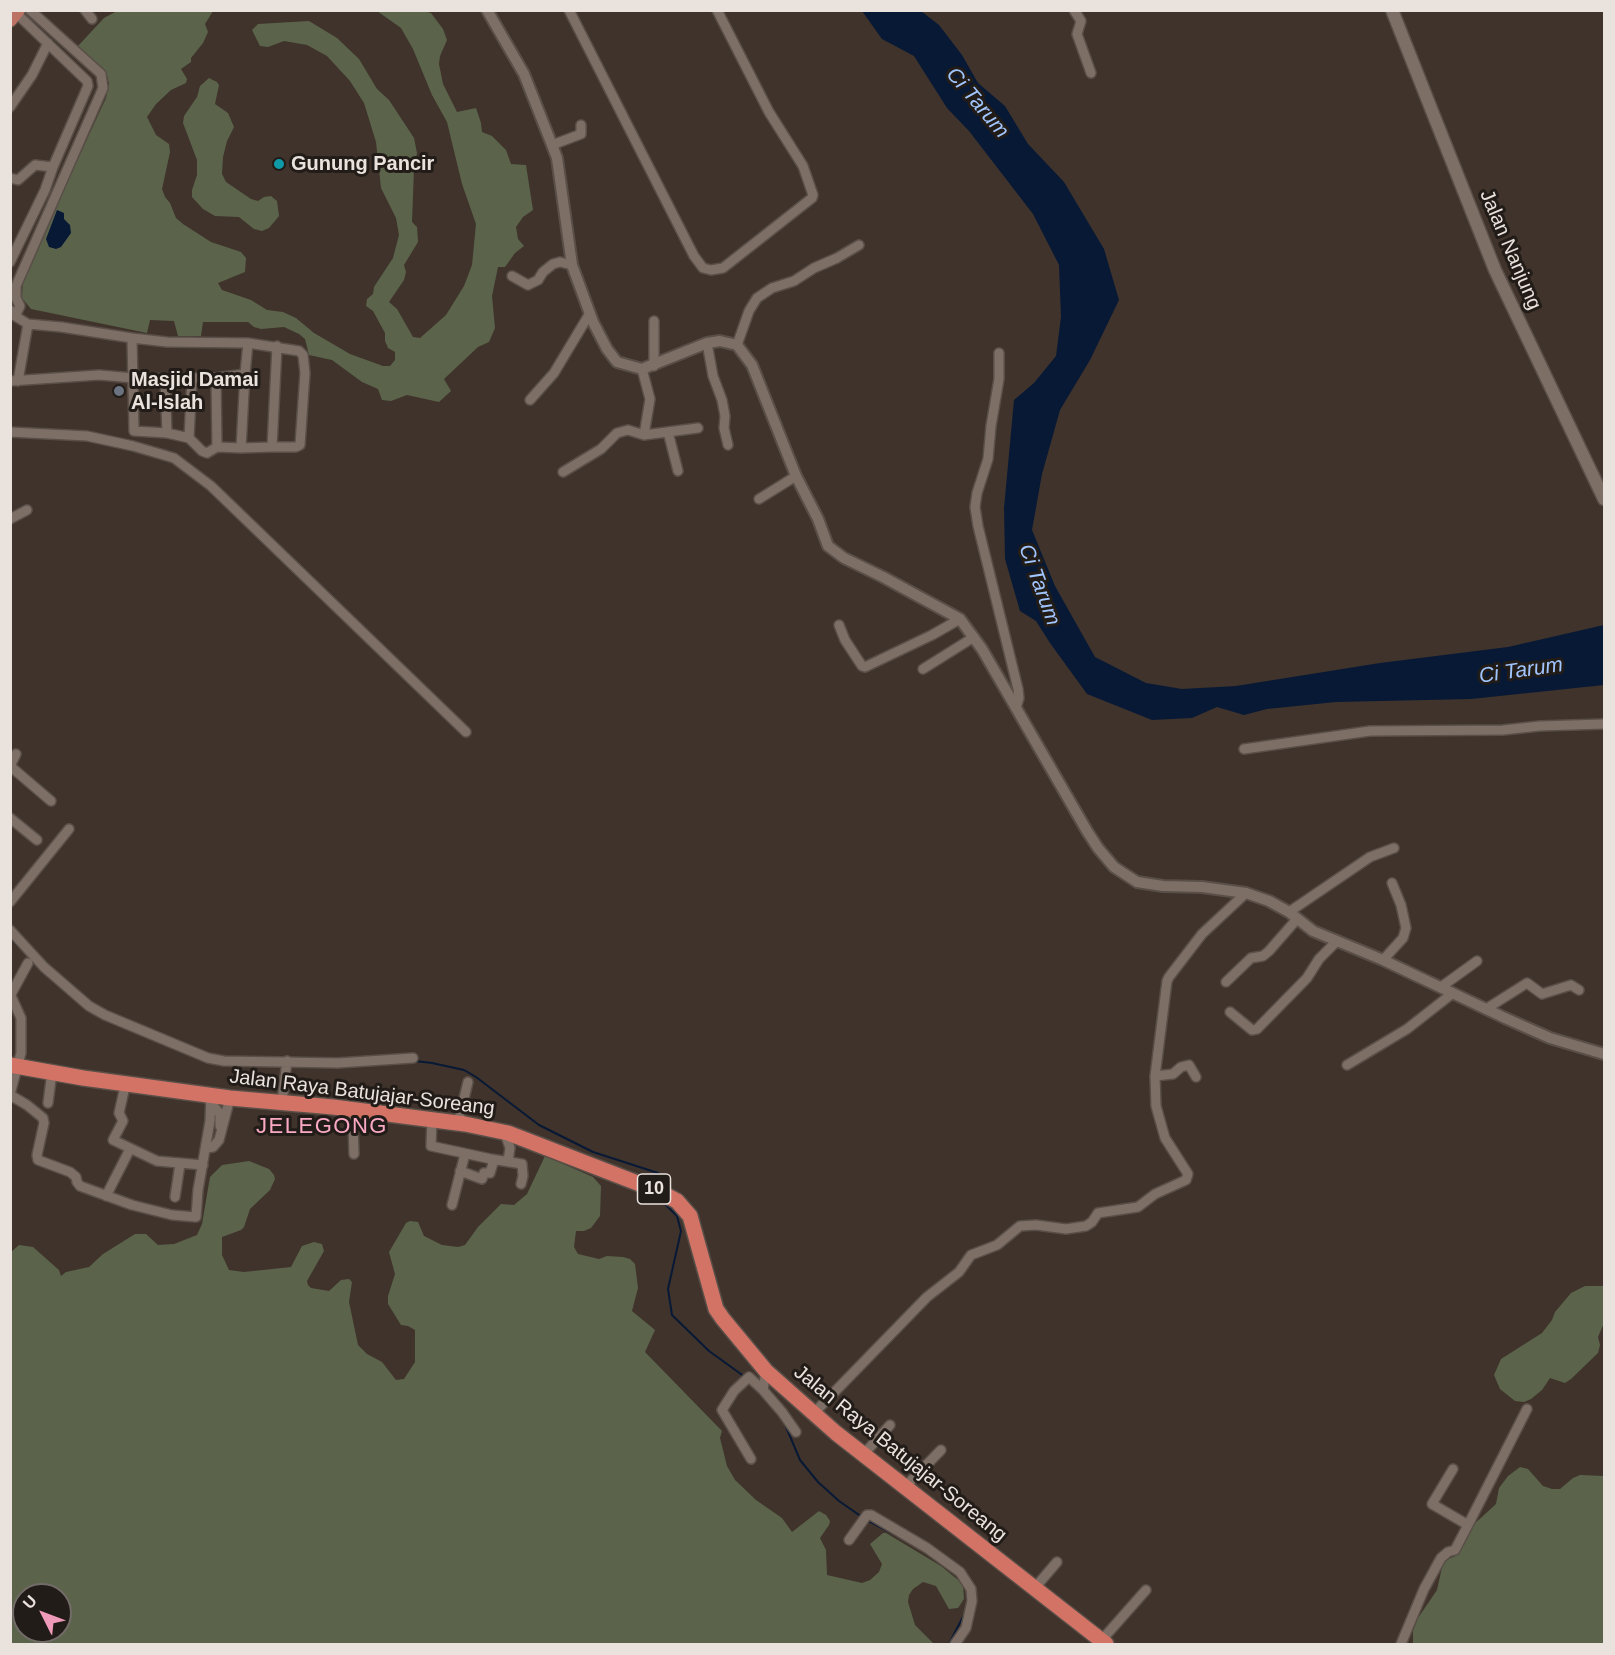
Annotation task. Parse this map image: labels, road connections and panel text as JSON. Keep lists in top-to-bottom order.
{
  "streets": {
    "highway": ["Jalan Raya Batujajar-Soreang", "10"],
    "main road": ["Jalan Nanjung"]
  },
  "districts": ["JELEGONG"],
  "water": ["Ci Tarum"],
  "places": ["Gunung Pancir", "Masjid Damai Al-Islah"],
  "north": "top left"
}
